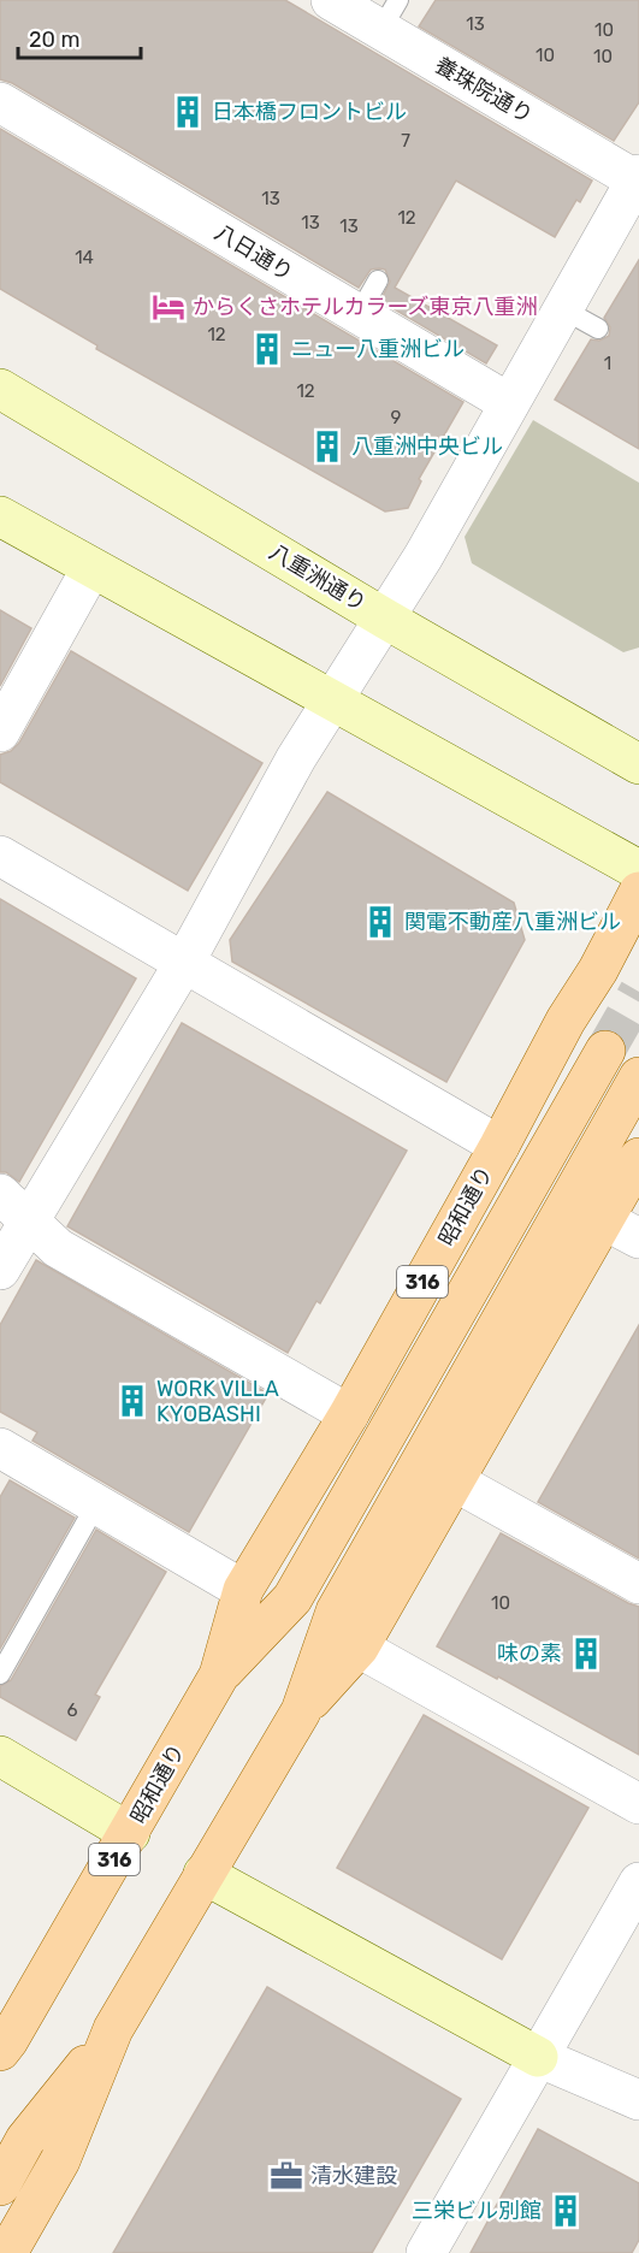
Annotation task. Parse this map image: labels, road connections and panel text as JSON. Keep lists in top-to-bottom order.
{
  "streets": {
    "main road": ["八重洲通り", "昭和通り", "316"],
    "street": ["養珠院通り", "八日通り"]
  },
  "places": {
    "building": [
      "日本橋フロントビル",
      "ニュー八重洲ビル",
      "八重洲中央ビル",
      "関電不動産八重洲ビル",
      "WORK VILLA KYOBASHI",
      "味の素",
      "三栄ビル別館"
    ],
    "hotel": ["からくさホテルカラーズ東京八重洲"],
    "office": ["清水建設"]
  },
  "house_numbers": [
    "13",
    "10",
    "10",
    "10",
    "7",
    "13",
    "12",
    "13",
    "13",
    "14",
    "12",
    "1",
    "12",
    "9",
    "10",
    "6"
  ],
  "scale_bar": "20 m"
}
